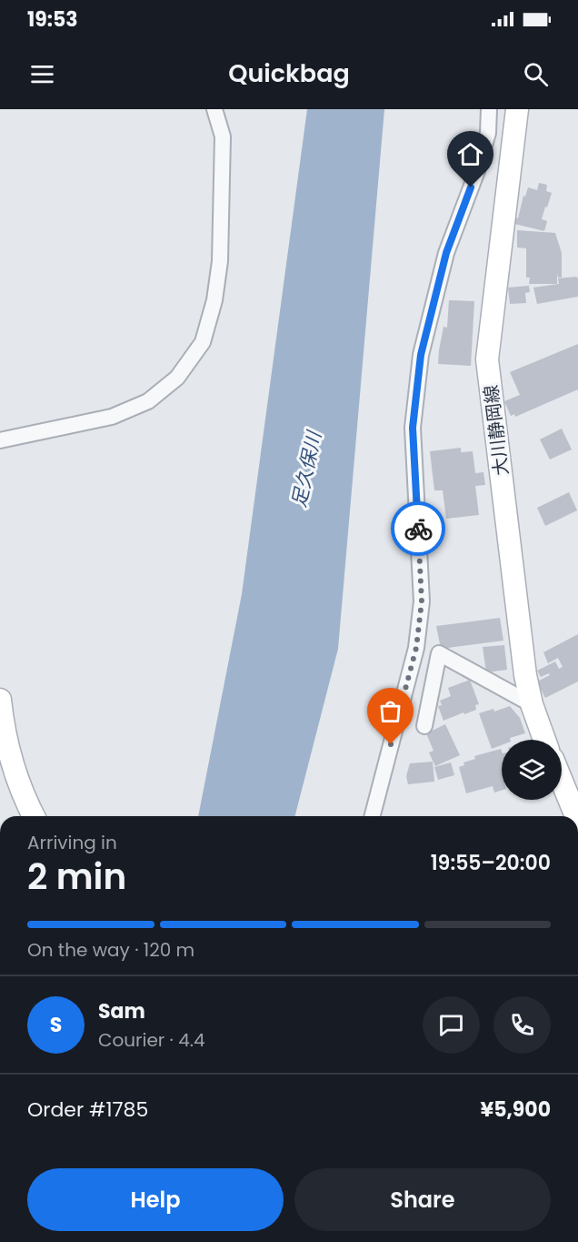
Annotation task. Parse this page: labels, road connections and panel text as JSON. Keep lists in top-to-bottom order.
{
  "streets": {
    "main road": ["大川静岡線"]
  },
  "water": ["足久保川"],
  "page": {
    "status": "19:53",
    "header": "Quickbag",
    "heading": ["2 min", "Arriving in", "19:55–20:00"],
    "panel": [
      "Sam",
      "Courier · 4.4",
      "Order #1785",
      "¥5,900"
    ],
    "bar": "On the way · 120 m",
    "round": "S",
    "buttons": ["Help", "Share"]
  }
}
